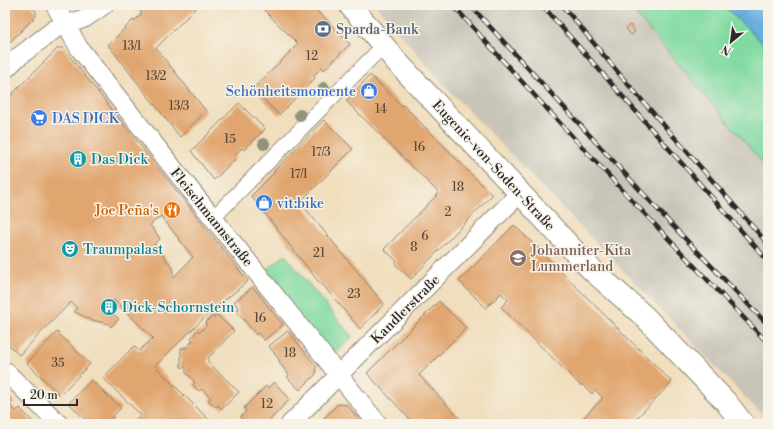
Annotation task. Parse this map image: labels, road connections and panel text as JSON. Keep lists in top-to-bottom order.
{
  "streets": {
    "main road": ["Eugenie-von-Soden-Straße"],
    "street": ["Fleischmannstraße", "Kandlerstraße"]
  },
  "crossings": [
    ["Eugenie-von-Soden-Straße", "Kandlerstraße"],
    ["Fleischmannstraße", "Kandlerstraße"]
  ],
  "places": {
    "bank": ["Sparda-Bank"],
    "shop": ["Schönheitsmomente", "vit:bike"],
    "supermarket": ["DAS DICK"],
    "building": ["Das Dick", "Dick-Schornstein"],
    "restaurant": ["Joe Peña's"],
    "theatre": ["Traumpalast"],
    "school or university": ["Johanniter-Kita Lummerland"]
  },
  "house_numbers": [
    "13/1",
    "12",
    "13/2",
    "13/3",
    "14",
    "15",
    "16",
    "17/3",
    "17/1",
    "18",
    "2",
    "6",
    "8",
    "21",
    "23",
    "16",
    "18",
    "35",
    "12"
  ],
  "scale_bar": "20 m",
  "north": "bottom left"
}
